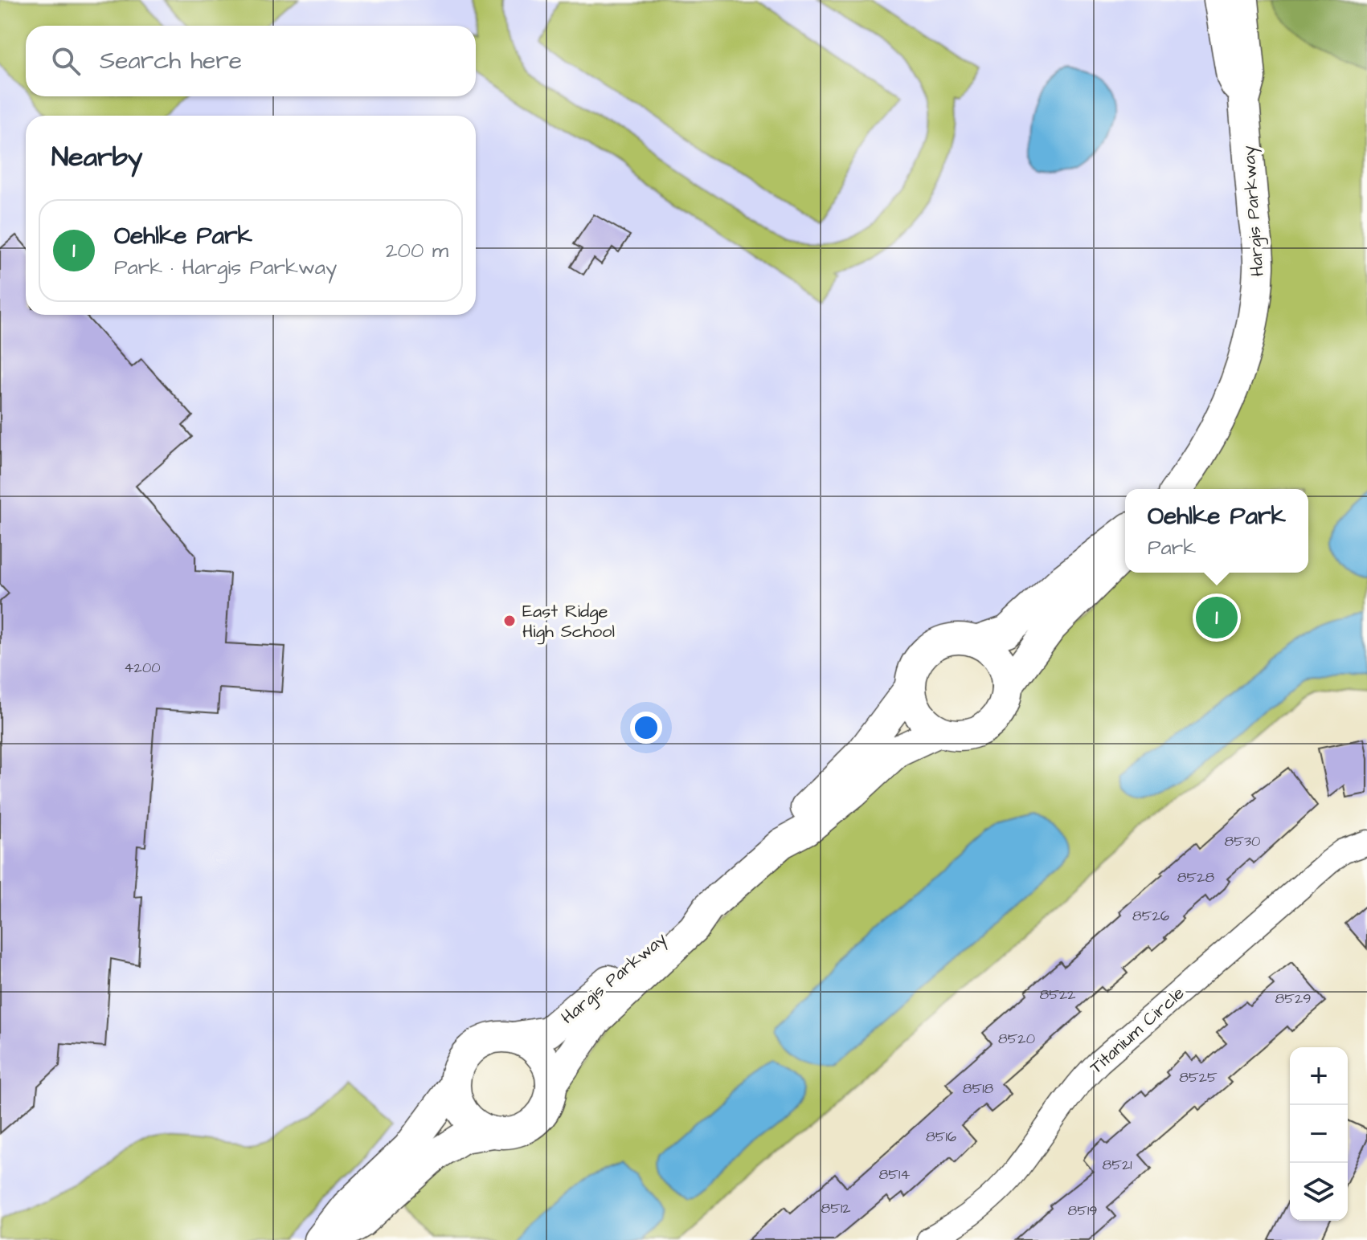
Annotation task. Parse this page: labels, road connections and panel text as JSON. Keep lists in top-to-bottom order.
{
  "streets": {
    "street": ["Hargis Parkway", "Titanium Circle"]
  },
  "places": ["East Ridge High School"],
  "house_numbers": [
    "4200",
    "8530",
    "8528",
    "8526",
    "8522",
    "8529",
    "8520",
    "8525",
    "8518",
    "8516",
    "8521",
    "8514",
    "8512",
    "8519"
  ],
  "page": {
    "search": "Search here",
    "heading": "Nearby",
    "list": [
      {
        "mark": "1",
        "name": "Oehlke Park",
        "note": "Park · Hargis Parkway",
        "value": "200 m"
      }
    ],
    "popup": ["Oehlke Park", "Park"],
    "pins": "1",
    "map_buttons": ["+", "−"]
  }
}
